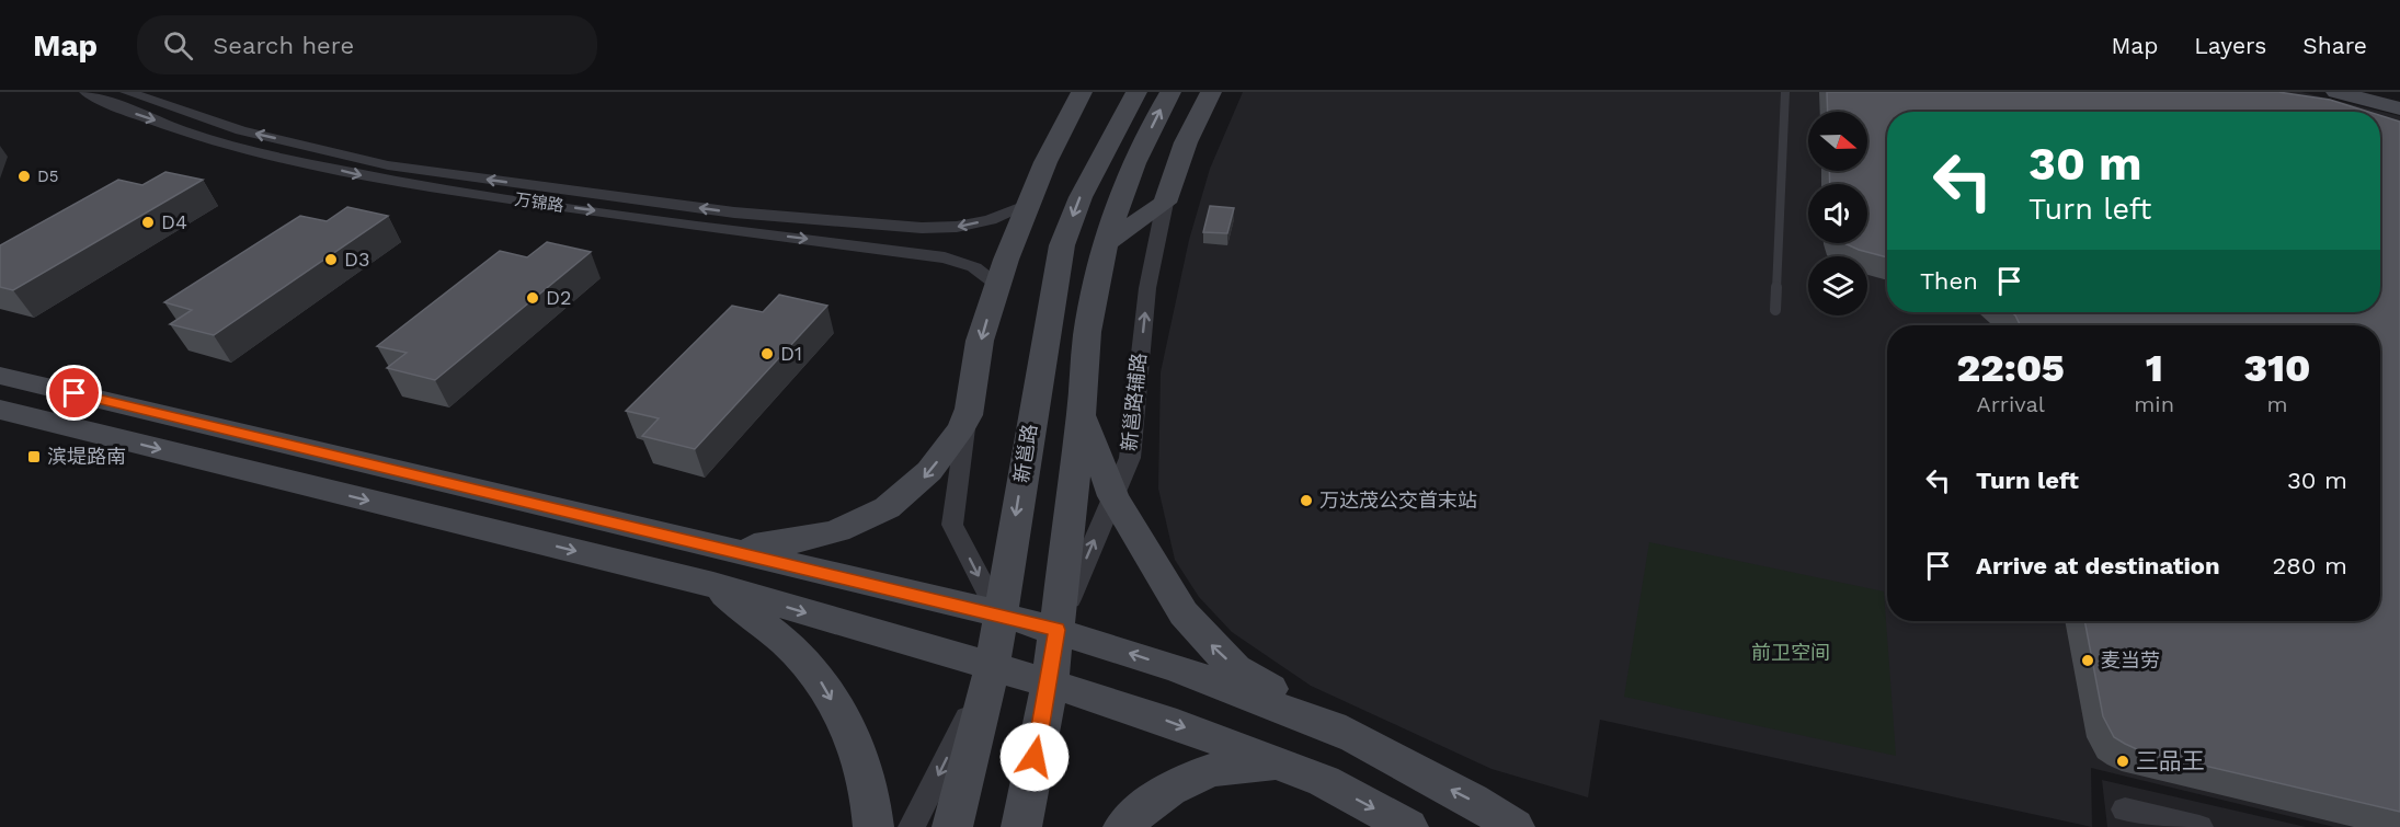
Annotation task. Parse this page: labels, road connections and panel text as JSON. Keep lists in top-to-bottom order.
{
  "streets": {
    "main road": ["新邕路"],
    "street": ["万锦路", "新邕路辅路"]
  },
  "one_way": ["新邕路辅路"],
  "parks": ["前卫空间"],
  "places": {
    "other": [
      "D5",
      "D4",
      "D3",
      "D2",
      "D1",
      "万达茂公交首末站",
      "麦当劳",
      "三品王"
    ],
    "transit": ["滨堤路南"]
  },
  "north": "right",
  "page": {
    "header": "Map",
    "search": "Search here",
    "nav": ["Map", "Layers", "Share"],
    "turn": ["30 m", "Turn left"],
    "then": "Then",
    "eta": [
      "22:05",
      "Arrival",
      "1",
      "min",
      "310",
      "m"
    ],
    "list": [
      {
        "name": "Turn left",
        "value": "30 m"
      },
      {
        "name": "Arrive at destination",
        "value": "280 m"
      }
    ]
  }
}
